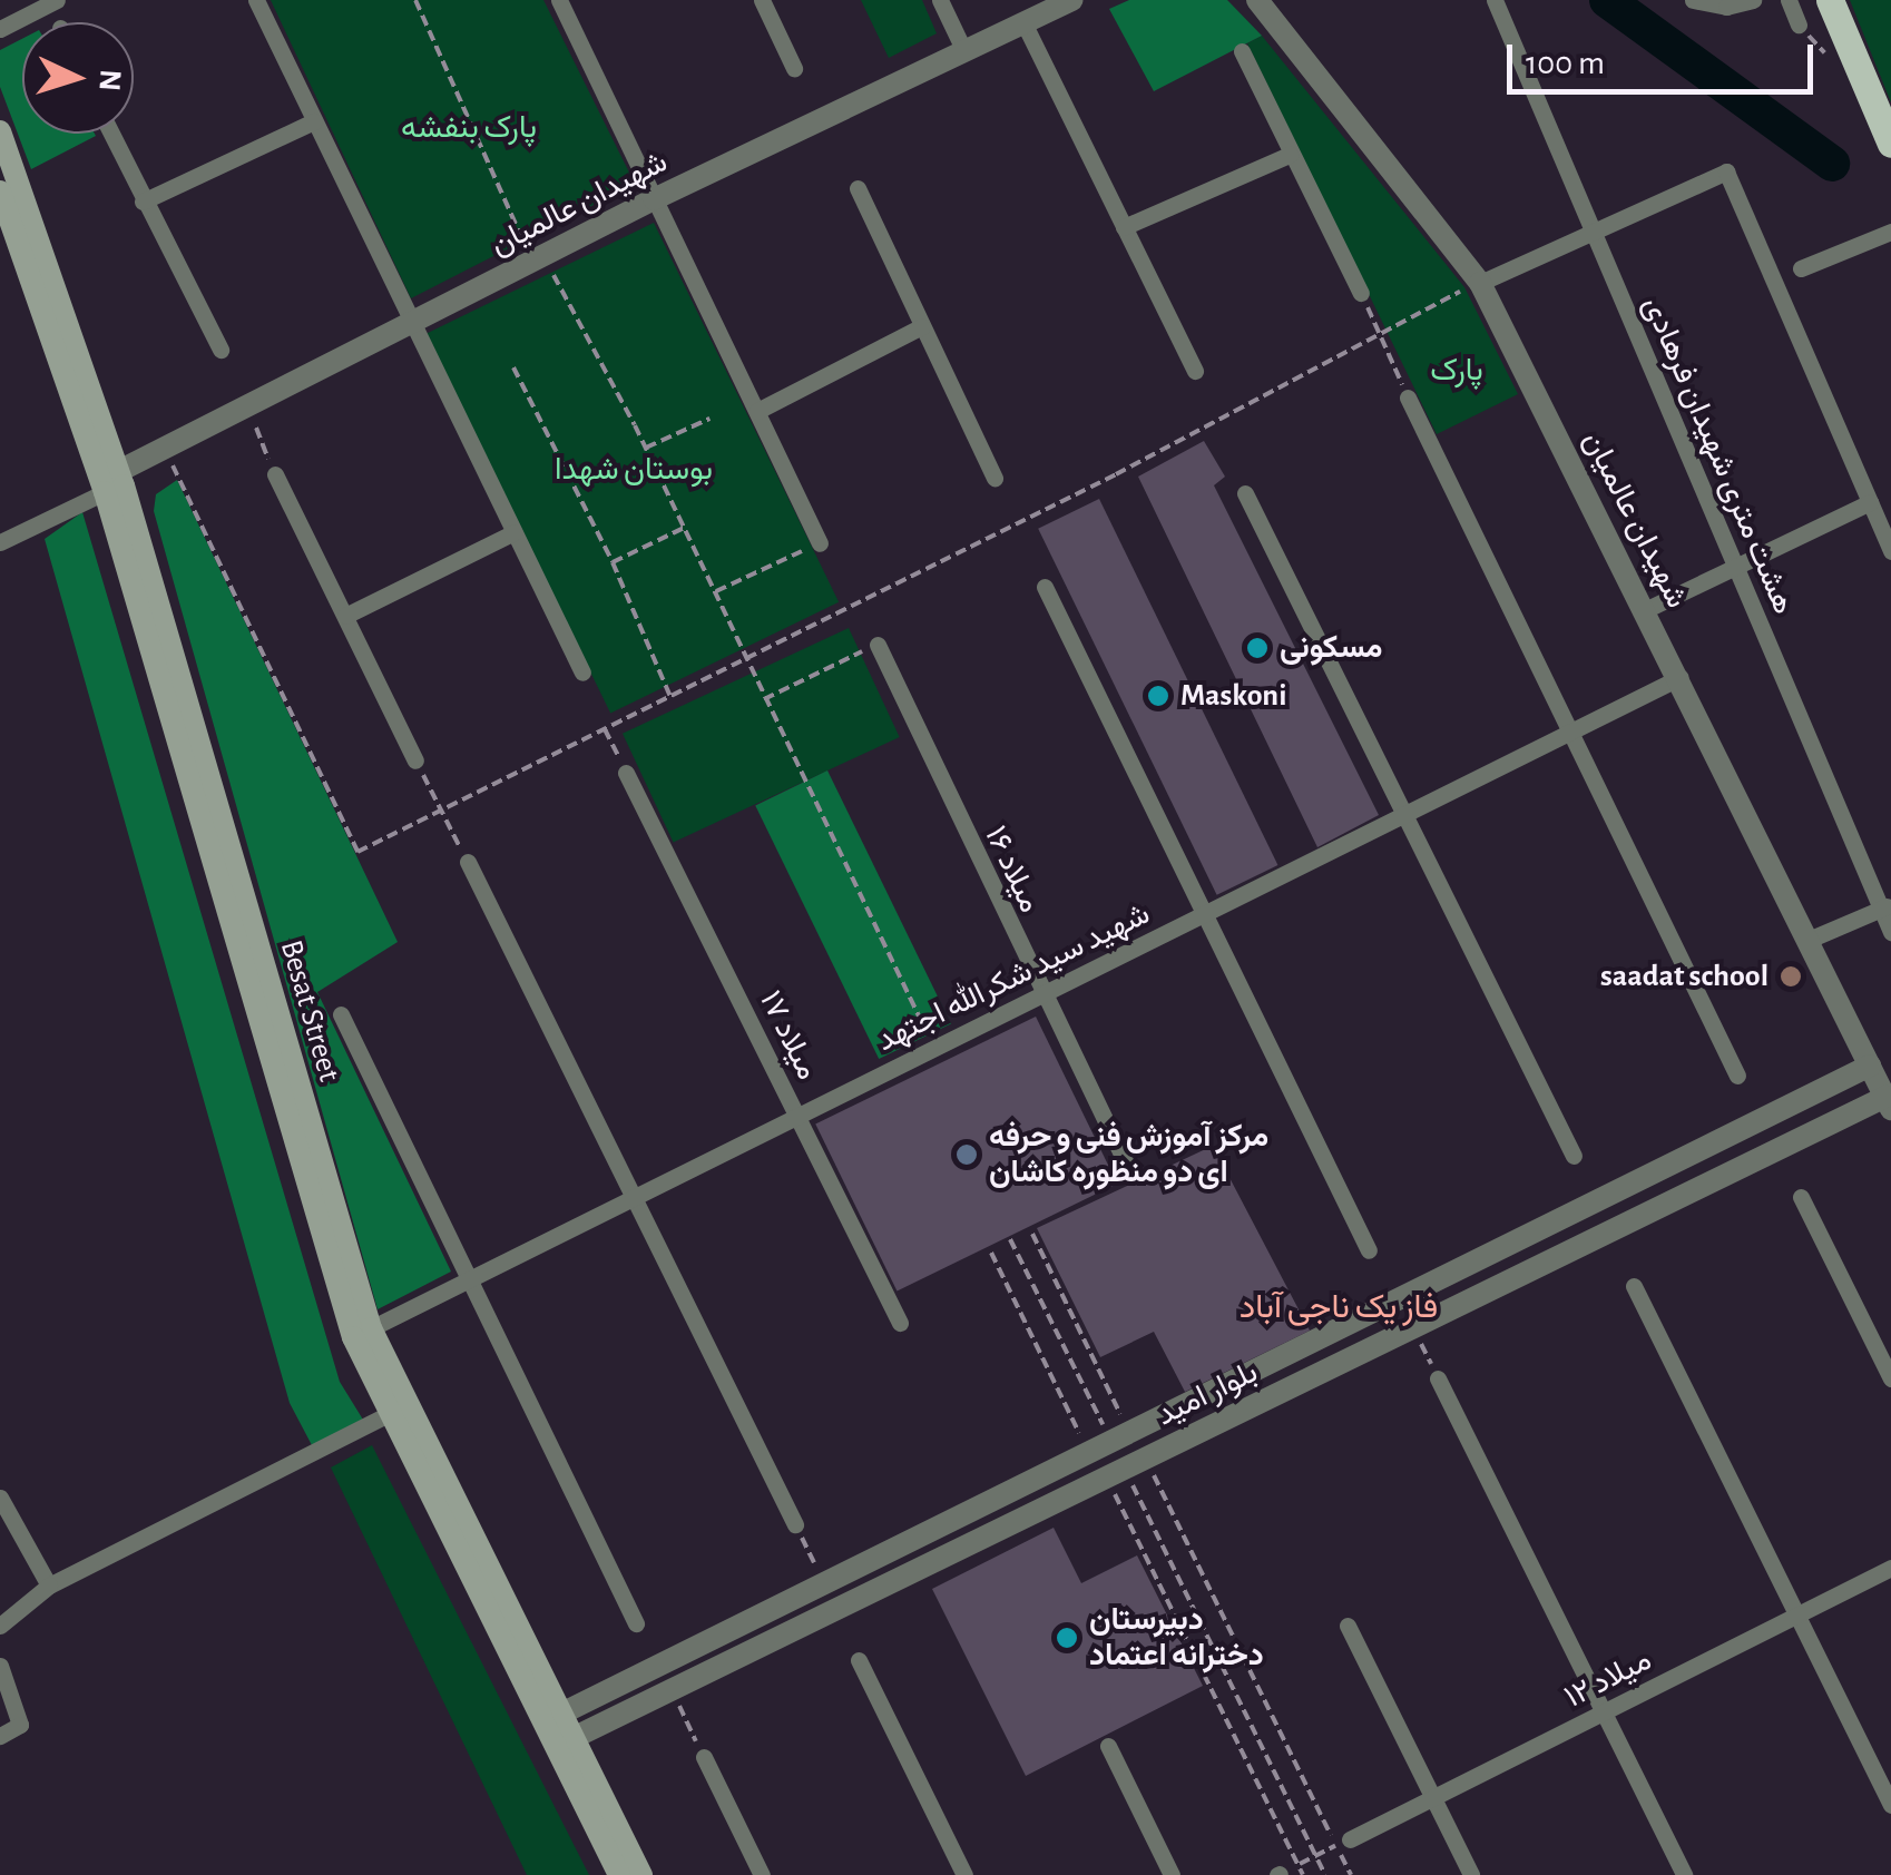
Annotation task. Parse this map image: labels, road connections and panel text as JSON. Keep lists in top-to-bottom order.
{
  "streets": {
    "main road": ["Besat Street"],
    "street": [
      "شهیدان عالمیان",
      "هشت متری شهیدان فرهادی",
      "میلاد ۱۶",
      "شهید سید شکرالله اجتهد",
      "میلاد ۱۷",
      "بلوار امید",
      "میلاد ۱۲"
    ]
  },
  "crossings": [
    ["شهیدان عالمیان", "شهید سید شکرالله اجتهد"],
    ["شهیدان عالمیان", "Besat Street"],
    ["شهیدان عالمیان", "بلوار امید"],
    ["میلاد ۱۶", "شهید سید شکرالله اجتهد"],
    ["شهید سید شکرالله اجتهد", "Besat Street"],
    ["شهید سید شکرالله اجتهد", "میلاد ۱۷"],
    ["Besat Street", "بلوار امید"]
  ],
  "districts": ["فاز یک ناجی آباد"],
  "parks": ["پارک بنفشه", "پارک", "بوستان شهدا"],
  "places": [
    "مسکونی",
    "Maskoni",
    "saadat school",
    "مرکز آموزش فنی و حرفه ای دو منظوره کاشان",
    "دبیرستان دخترانه اعتماد"
  ],
  "scale_bar": "100 m",
  "north": "right"
}
